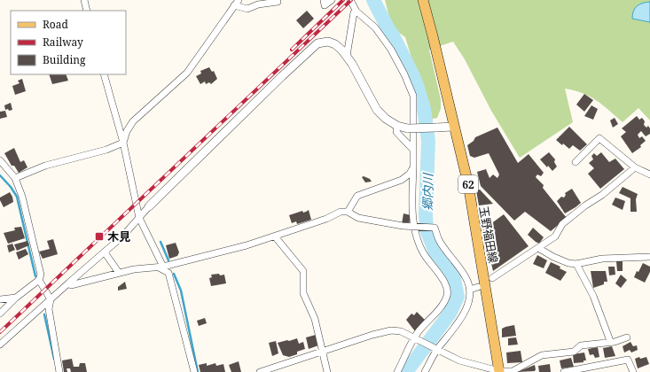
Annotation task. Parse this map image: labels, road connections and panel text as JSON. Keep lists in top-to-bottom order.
{
  "streets": {
    "main road": ["62", "玉野福田線"]
  },
  "water": ["郷内川"],
  "places": {
    "transit": ["木見"]
  },
  "legend": ["Road", "Railway", "Building"]
}
